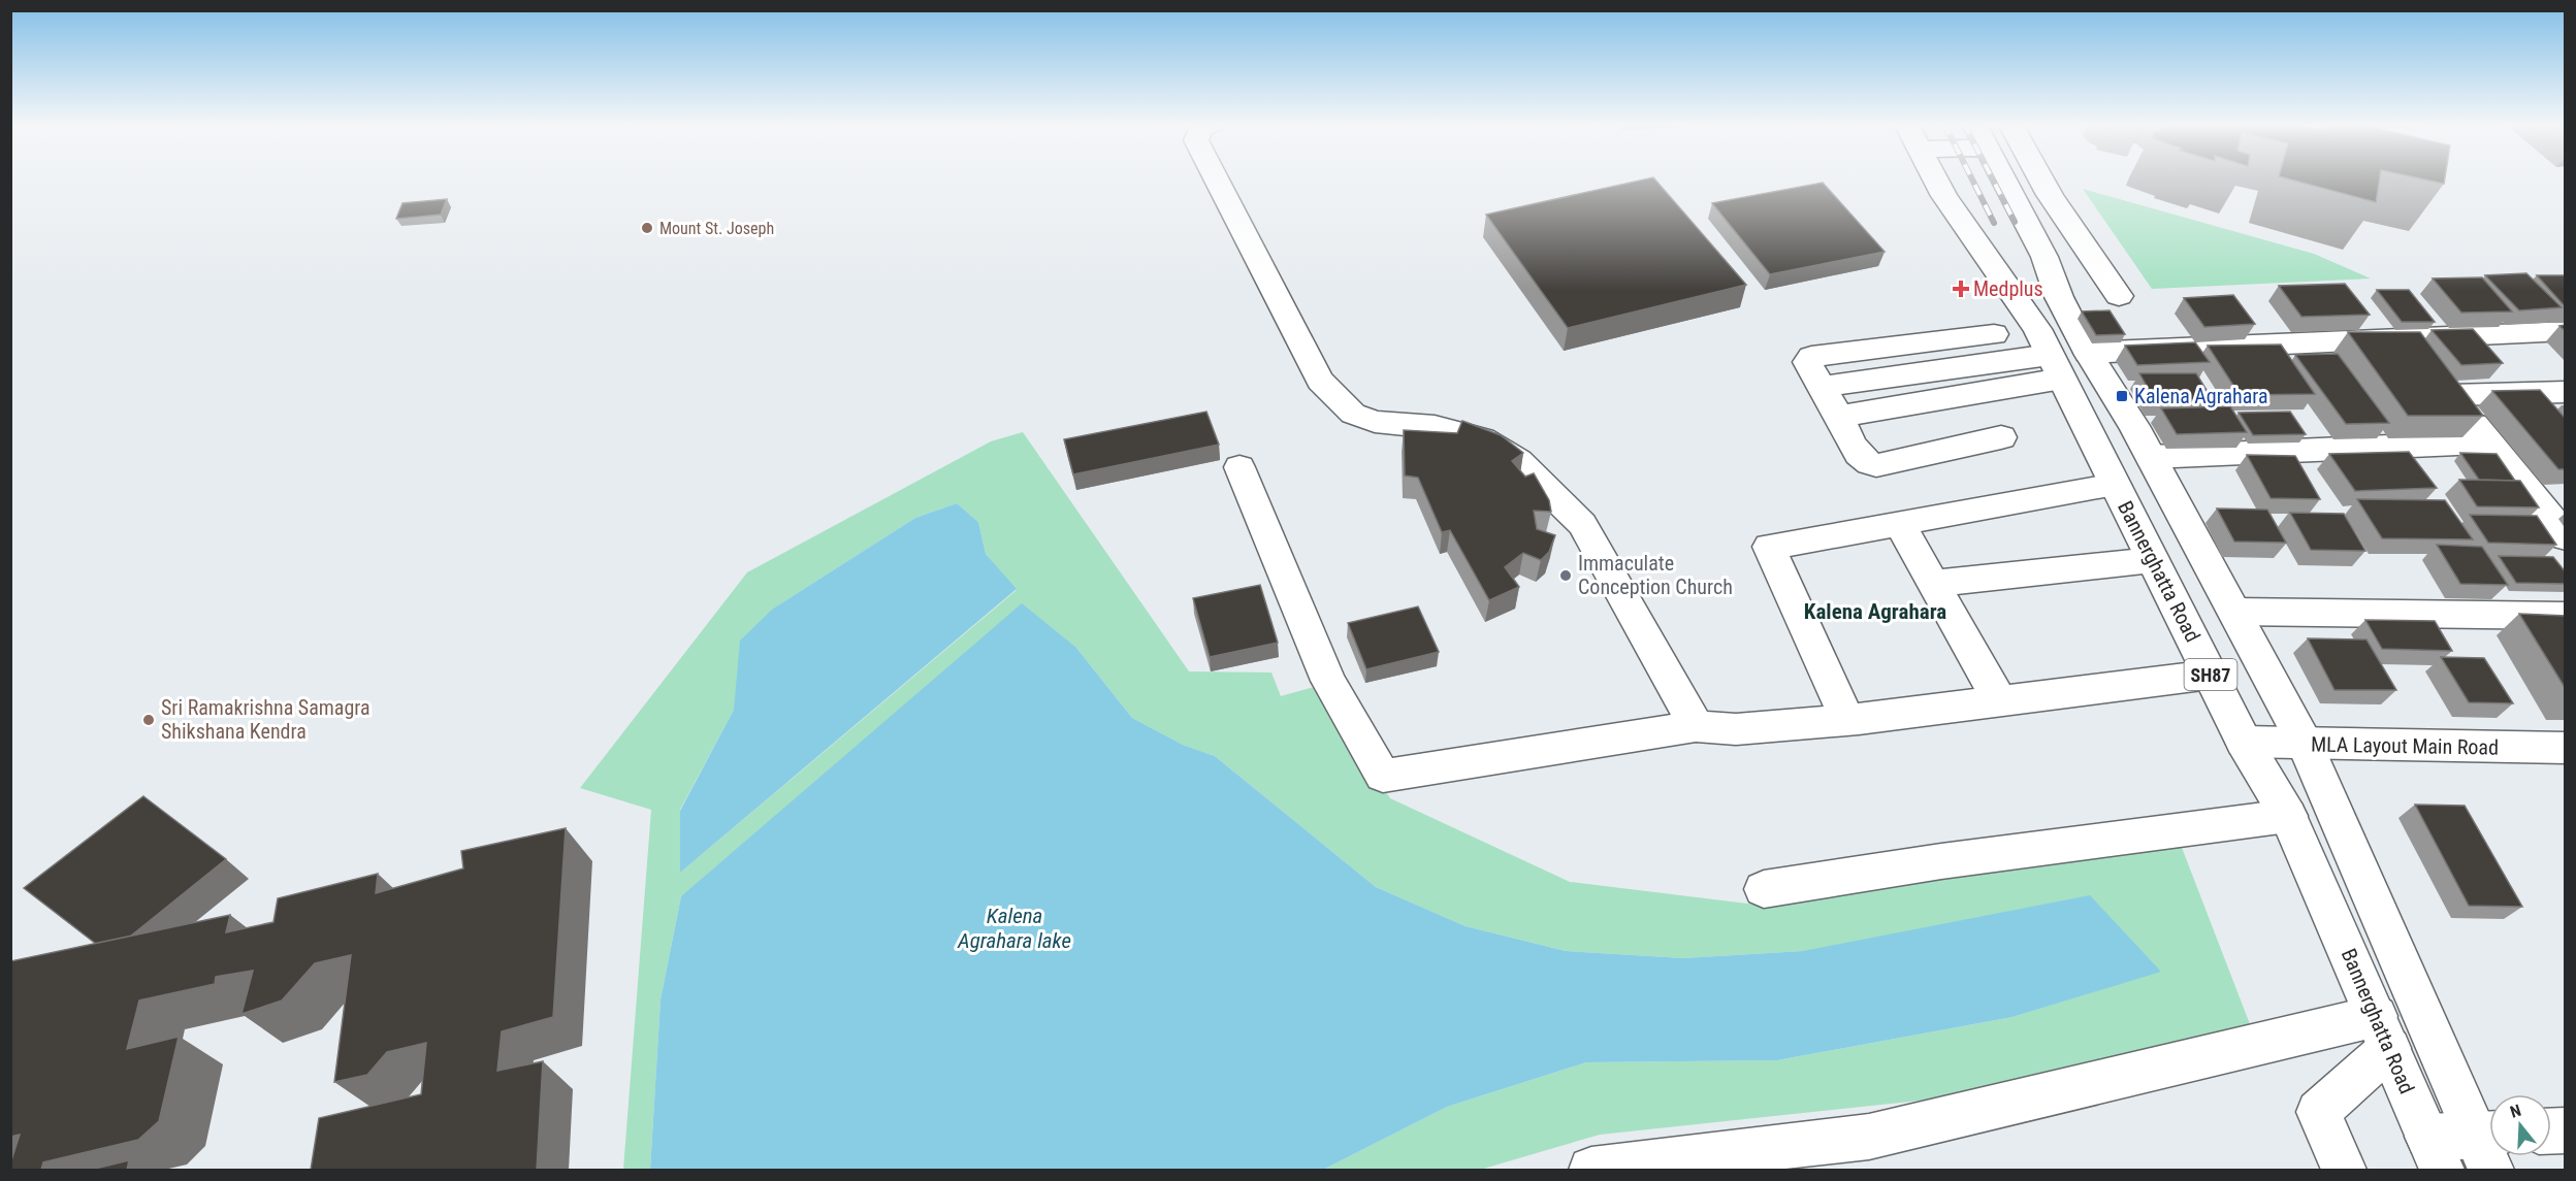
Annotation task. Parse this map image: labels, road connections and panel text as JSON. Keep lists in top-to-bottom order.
{
  "streets": {
    "street": ["Bannerghatta Road", "SH87", "MLA Layout Main Road"]
  },
  "crossings": [
    ["Bannerghatta Road", "MLA Layout Main Road"]
  ],
  "districts": ["Kalena Agrahara"],
  "water": ["Kalena Agrahara lake"],
  "places": {
    "other": ["Mount St. Joseph", "Immaculate Conception Church", "Sri Ramakrishna Samagra Shikshana Kendra"],
    "health": ["Medplus"],
    "transit": ["Kalena Agrahara"]
  },
  "north": "top"
}
